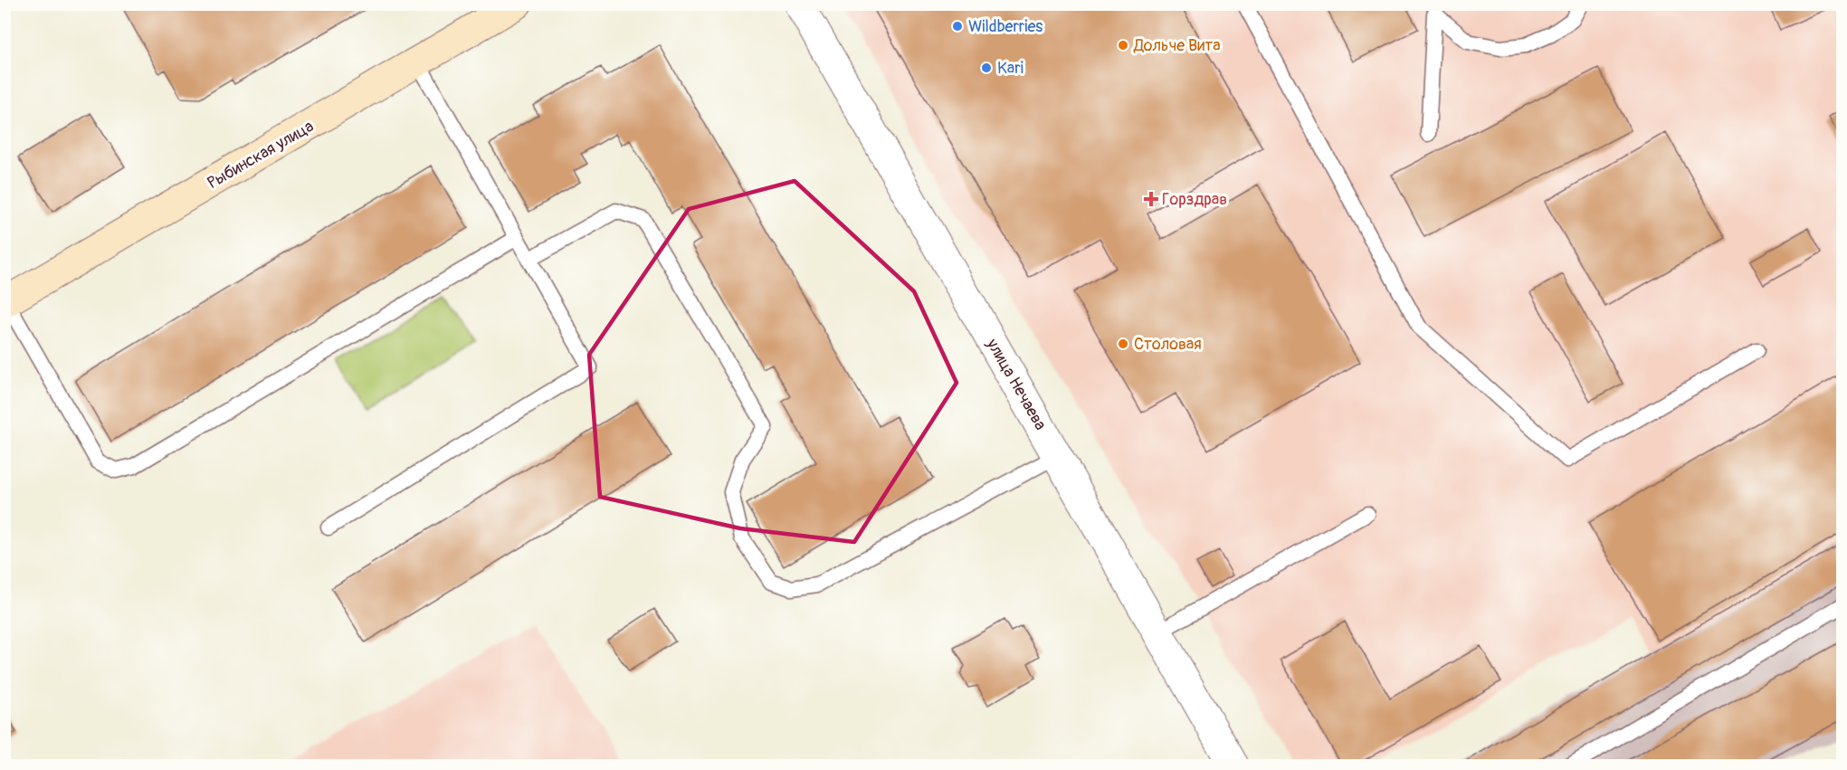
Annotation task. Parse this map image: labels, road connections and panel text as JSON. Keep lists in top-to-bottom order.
{
  "streets": {
    "main road": ["Рыбинская улица"],
    "street": ["улица Нечаева"]
  },
  "places": {
    "other": [
      "Wildberries",
      "Дольче Вита",
      "Kari",
      "Столовая"
    ],
    "health": ["Горздрав"]
  }
}
